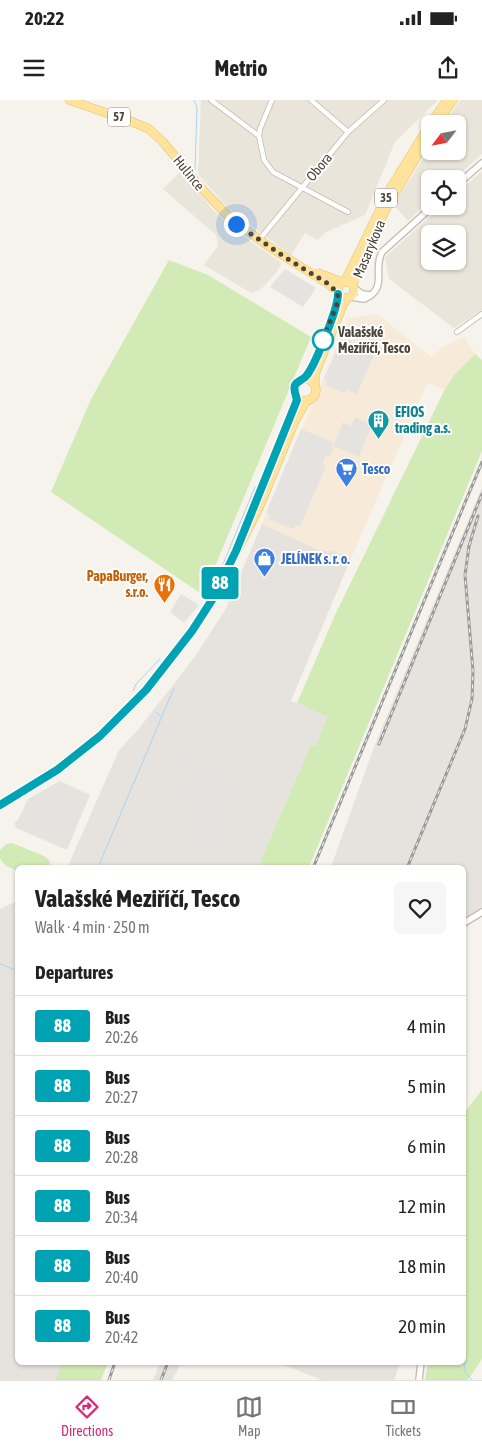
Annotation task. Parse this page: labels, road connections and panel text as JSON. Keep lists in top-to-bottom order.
{
  "streets": {
    "main road": [
      "57",
      "Hulince",
      "35",
      "Masarykova"
    ],
    "street": ["Obora"]
  },
  "crossings": [
    ["Obora", "Hulince"],
    ["Hulince", "35"],
    ["Hulince", "Masarykova"],
    ["35", "Masarykova"]
  ],
  "places": {
    "other": ["Valašské Meziříčí, Tesco"],
    "building": ["EFIOS trading a.s."],
    "supermarket": ["Tesco"],
    "shop": ["JELÍNEK s. r. o."],
    "restaurant": ["PapaBurger, s.r.o."]
  },
  "lines": ["bus line 88"],
  "north": "bottom left",
  "page": {
    "status": "20:22",
    "header": "Metrio",
    "on_map": "88",
    "heading": [
      ["Valašské Meziříčí, Tesco", "Walk · 4 min · 250 m"],
      "Departures"
    ],
    "list": [
      {
        "mark": "88",
        "name": "Bus",
        "note": "20:26",
        "value": "4 min"
      },
      {
        "mark": "88",
        "name": "Bus",
        "note": "20:27",
        "value": "5 min"
      },
      {
        "mark": "88",
        "name": "Bus",
        "note": "20:28",
        "value": "6 min"
      },
      {
        "mark": "88",
        "name": "Bus",
        "note": "20:34",
        "value": "12 min"
      },
      {
        "mark": "88",
        "name": "Bus",
        "note": "20:40",
        "value": "18 min"
      },
      {
        "mark": "88",
        "name": "Bus",
        "note": "20:42",
        "value": "20 min"
      }
    ],
    "tabs": ["Directions", "Map", "Tickets"]
  }
}
